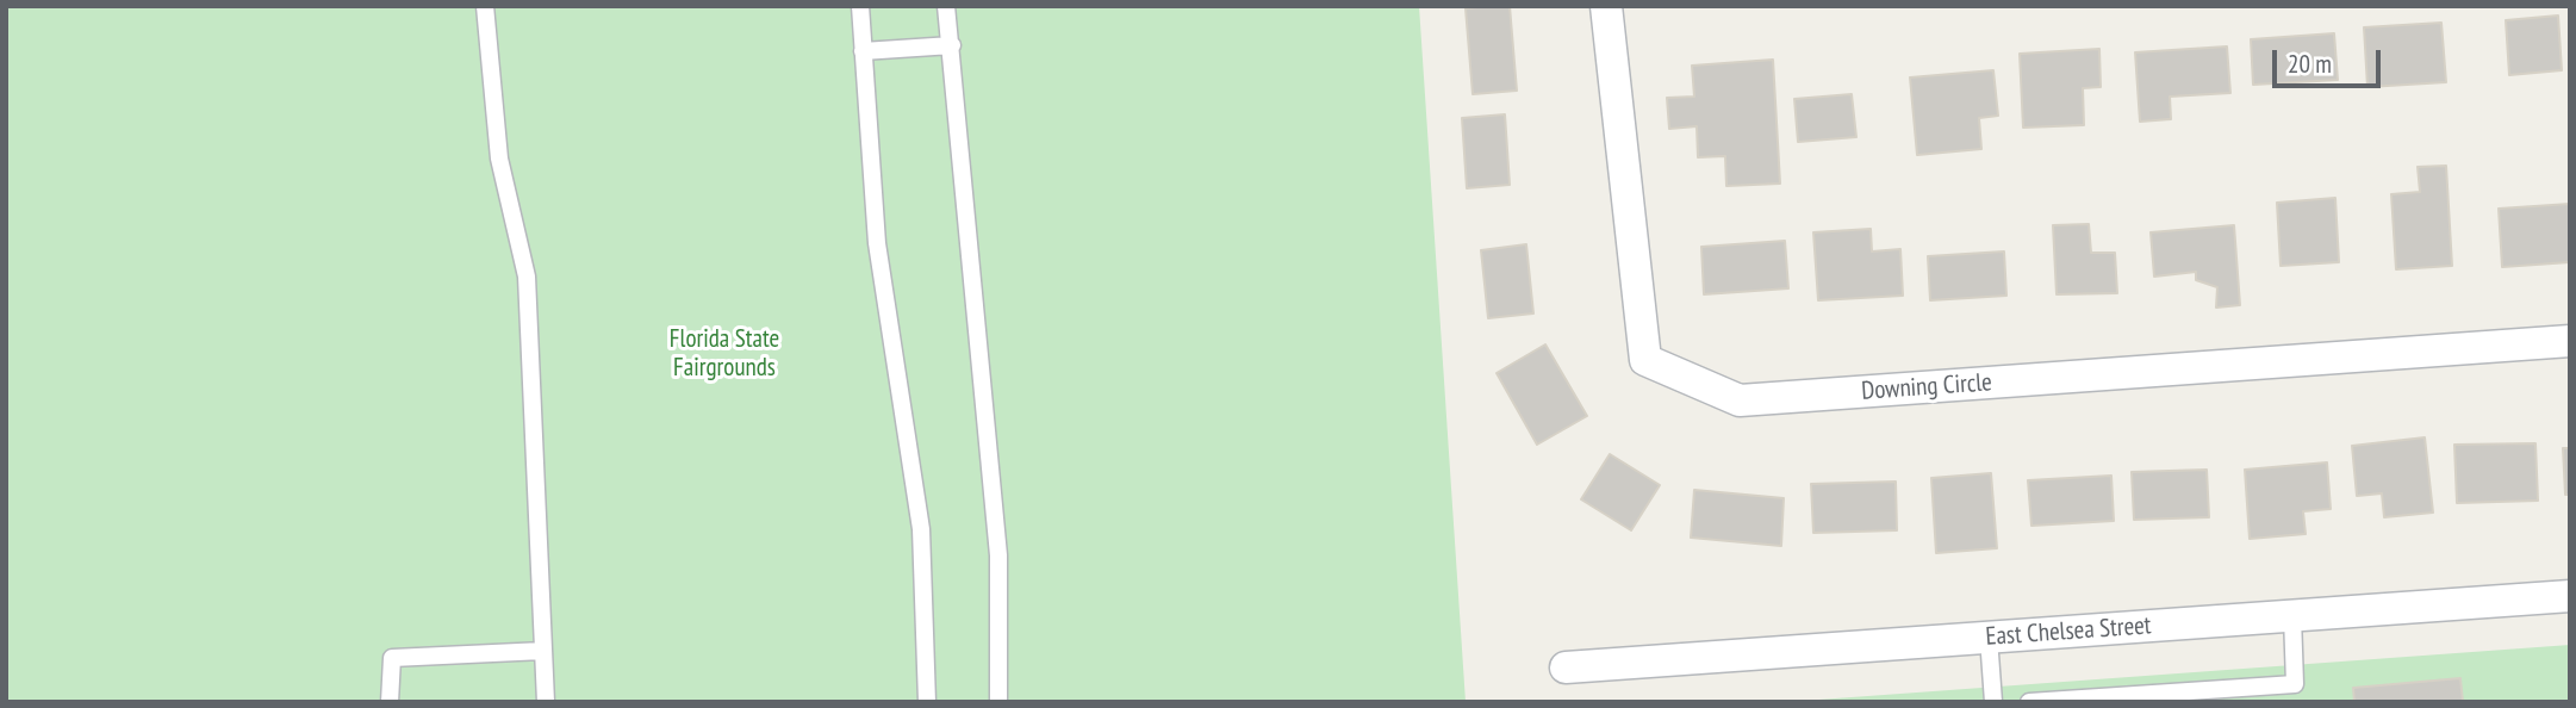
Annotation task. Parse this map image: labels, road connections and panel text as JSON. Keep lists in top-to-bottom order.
{
  "streets": {
    "street": ["Downing Circle", "East Chelsea Street"]
  },
  "parks": ["Florida State Fairgrounds"],
  "scale_bar": "20 m"
}
